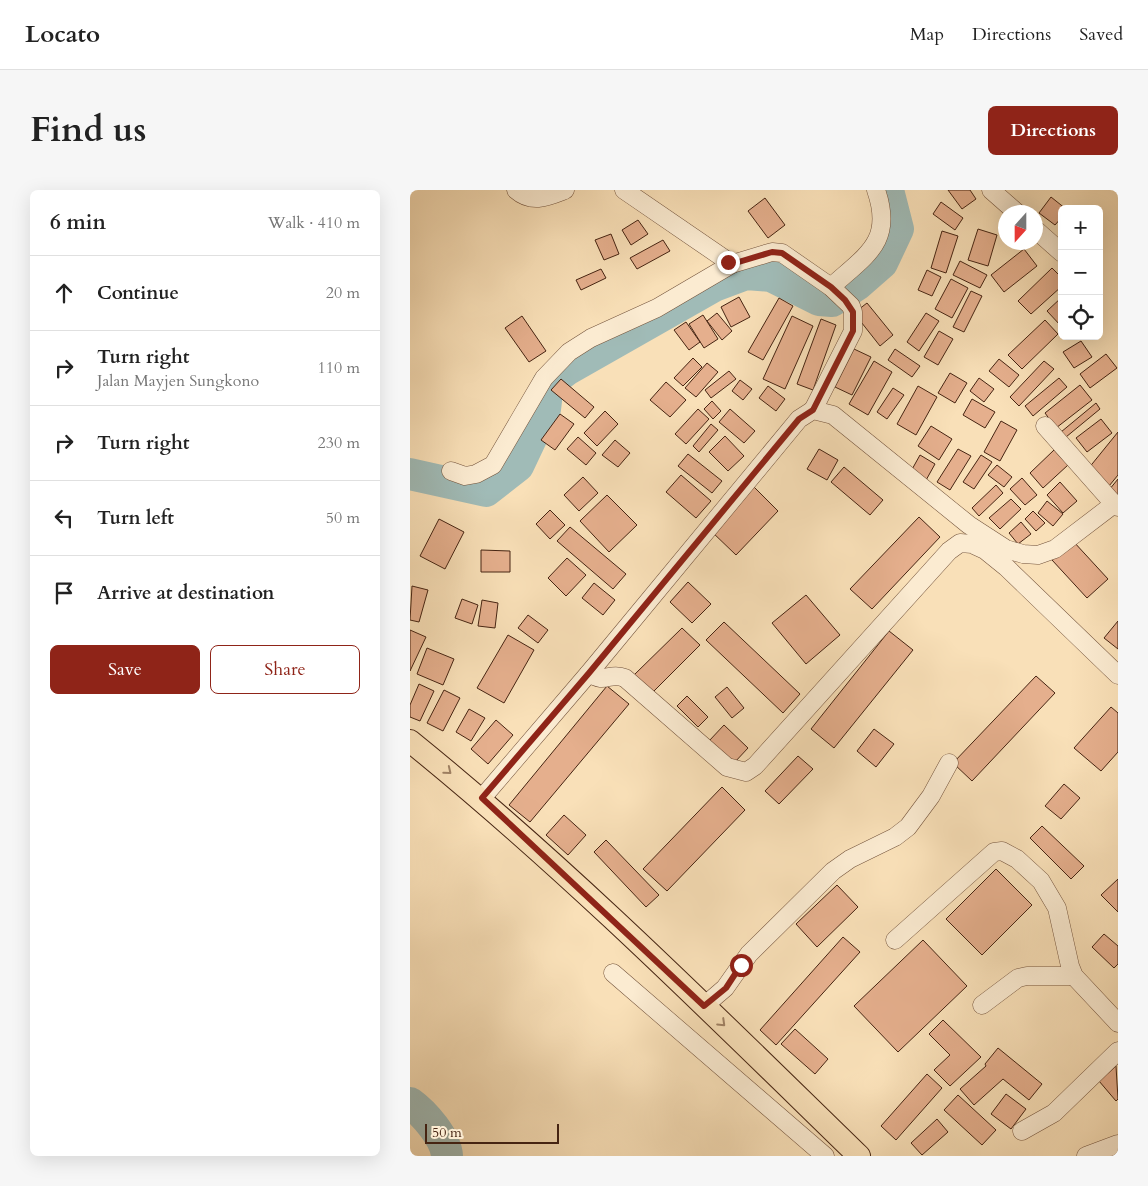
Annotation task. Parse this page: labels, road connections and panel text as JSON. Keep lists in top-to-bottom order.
{
  "scale_bar": "50 m",
  "north": "bottom",
  "page": {
    "header": "Locato",
    "nav": ["Map", "Directions", "Saved"],
    "title": "Find us",
    "buttons": [
      "Directions",
      ["Save", "Share"]
    ],
    "heading": ["6 min", "Walk · 410 m"],
    "map_buttons": ["+", "−"],
    "list": [
      ["Continue", "20 m"],
      ["Turn right", "Jalan Mayjen Sungkono", "110 m"],
      ["Turn right", "230 m"],
      ["Turn left", "50 m"],
      "Arrive at destination"
    ],
    "scale": "50 m"
  }
}
